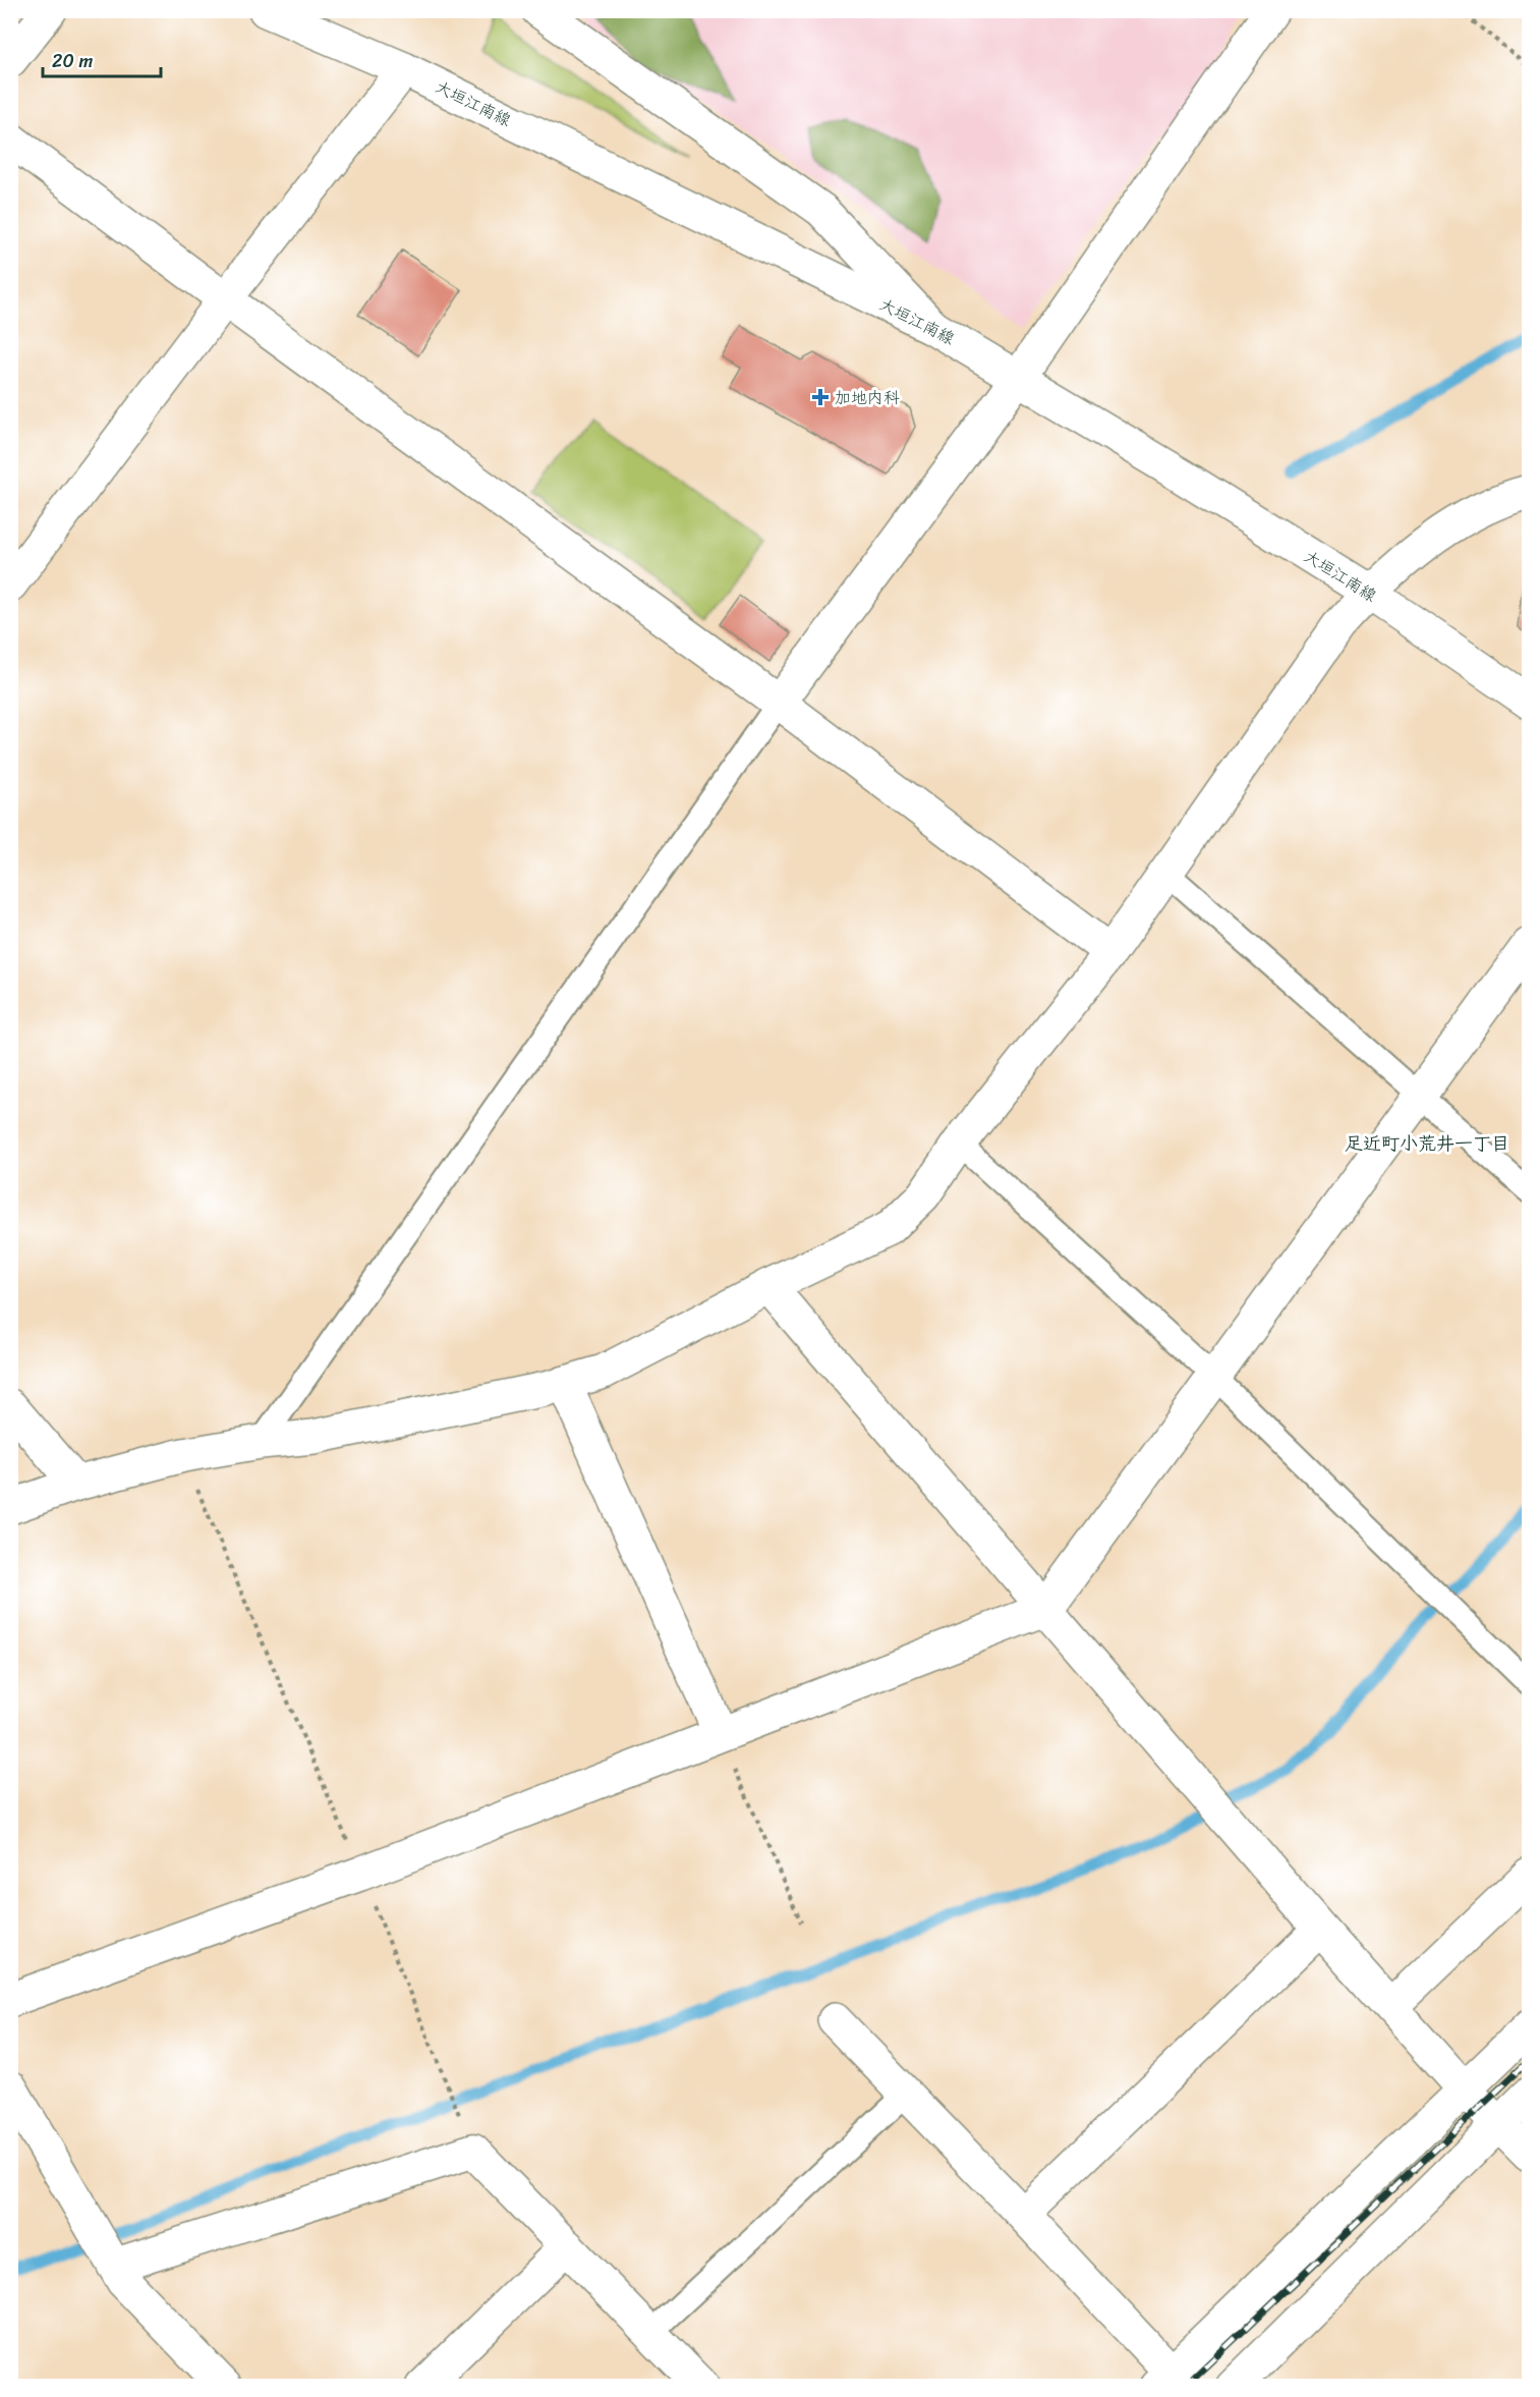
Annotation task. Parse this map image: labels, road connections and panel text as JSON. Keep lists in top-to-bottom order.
{
  "streets": {
    "street": ["大垣江南線"]
  },
  "districts": ["足近町小荒井一丁目"],
  "places": {
    "health": ["加地内科"]
  },
  "scale_bar": "20 m"
}
